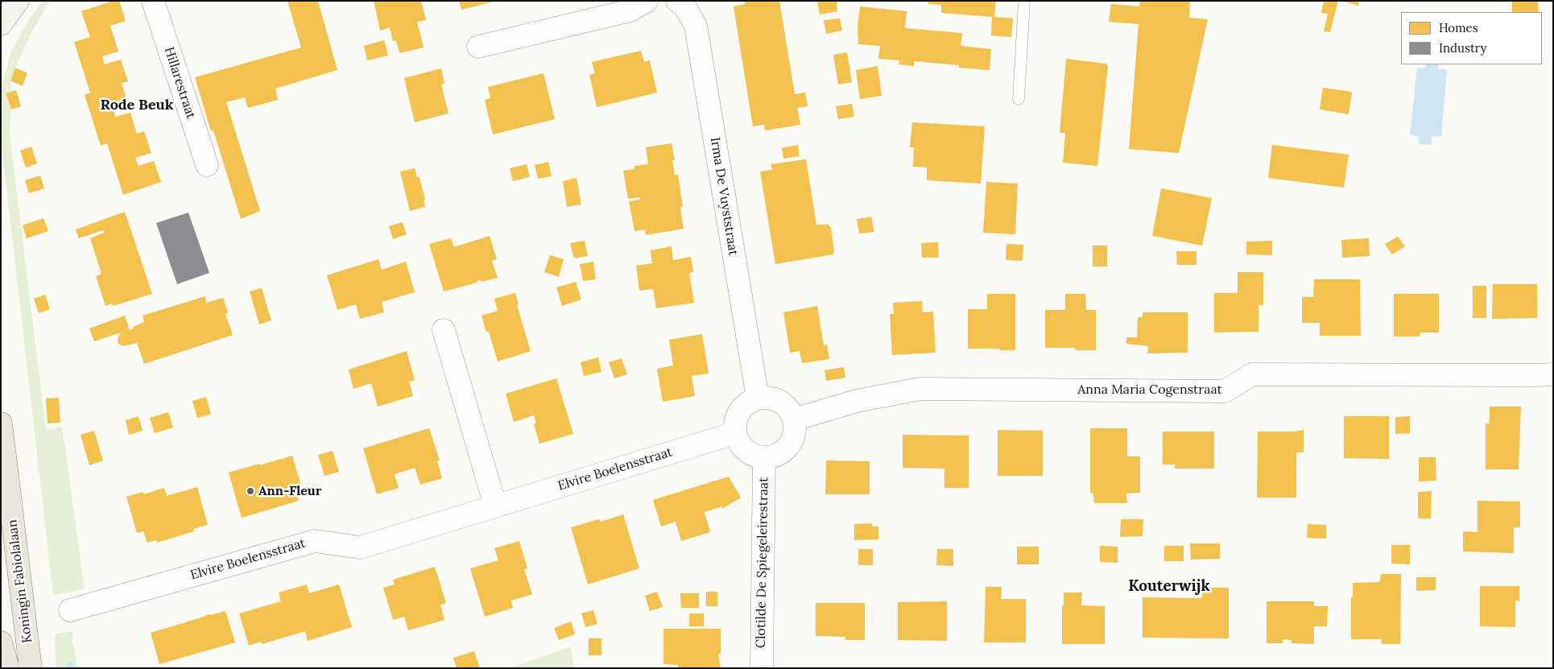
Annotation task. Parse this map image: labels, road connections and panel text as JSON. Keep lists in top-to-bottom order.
{
  "streets": {
    "main road": ["Koningin Fabiolalaan"],
    "street": [
      "Hillarestraat",
      "Irma De Vuyststraat",
      "Anna Maria Cogenstraat",
      "Elvire Boelensstraat",
      "Clotilde De Spiegeleirestraat"
    ]
  },
  "crossings": [
    ["Irma De Vuyststraat", "Anna Maria Cogenstraat"],
    ["Irma De Vuyststraat", "Elvire Boelensstraat"],
    ["Irma De Vuyststraat", "Clotilde De Spiegeleirestraat"],
    ["Anna Maria Cogenstraat", "Elvire Boelensstraat"],
    ["Anna Maria Cogenstraat", "Clotilde De Spiegeleirestraat"],
    ["Elvire Boelensstraat", "Clotilde De Spiegeleirestraat"]
  ],
  "districts": ["Rode Beuk", "Kouterwijk"],
  "places": ["Ann-Fleur"],
  "legend": ["Homes", "Industry"]
}
